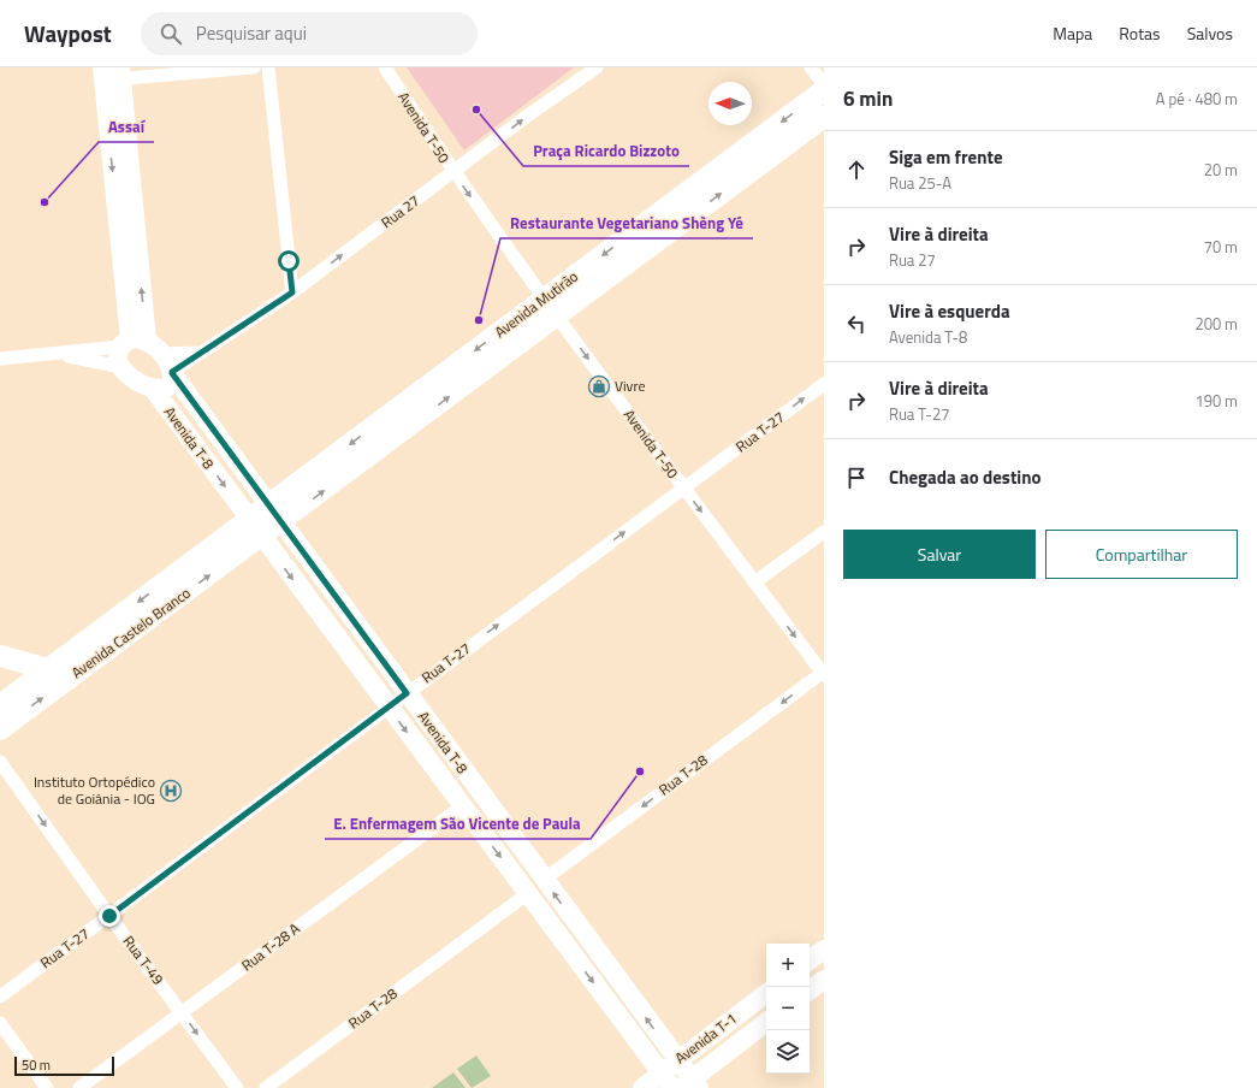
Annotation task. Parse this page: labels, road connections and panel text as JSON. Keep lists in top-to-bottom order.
{
  "streets": {
    "main road": ["Avenida Mutirão", "Avenida Castelo Branco"],
    "street": [
      "Avenida T-50",
      "Rua 27",
      "Rua T-27",
      "Avenida T-8",
      "Rua T-28",
      "Rua T-28 A",
      "Rua T-49",
      "Avenida T-1"
    ]
  },
  "crossings": [
    ["Avenida T-50", "Rua 27"],
    ["Avenida T-50", "Avenida Mutirão"],
    ["Avenida T-50", "Rua T-27"],
    ["Avenida T-50", "Rua T-28"],
    ["Rua 27", "Avenida T-8"],
    ["Avenida Mutirão", "Avenida T-8"],
    ["Avenida Mutirão", "Avenida Castelo Branco"],
    ["Rua T-27", "Avenida T-8"],
    ["Rua T-27", "Rua T-49"],
    ["Avenida T-8", "Avenida Castelo Branco"],
    ["Avenida T-8", "Rua T-28"],
    ["Avenida T-8", "Rua T-28 A"],
    ["Avenida T-8", "Avenida T-1"],
    ["Rua T-28 A", "Rua T-49"]
  ],
  "one_way": [
    "Avenida T-50",
    "Rua 27",
    "Rua T-27",
    "Rua T-28",
    "Rua T-49"
  ],
  "places": {
    "other": [
      "Praça Ricardo Bizzoto",
      "Assaí",
      "Restaurante Vegetariano Shèng Yé",
      "E. Enfermagem São Vicente de Paula"
    ],
    "shop": ["Vivre"],
    "hospital": ["Instituto Ortopédico de Goiânia - IOG"]
  },
  "scale_bar": "50 m",
  "north": "left",
  "page": {
    "header": "Waypost",
    "search": "Pesquisar aqui",
    "nav": ["Mapa", "Rotas", "Salvos"],
    "heading": ["6 min", "A pé · 480 m"],
    "list": [
      ["Siga em frente", "Rua 25-A", "20 m"],
      ["Vire à direita", "Rua 27", "70 m"],
      ["Vire à esquerda", "Avenida T-8", "200 m"],
      ["Vire à direita", "Rua T-27", "190 m"],
      "Chegada ao destino"
    ],
    "buttons": ["Salvar", "Compartilhar"],
    "map_buttons": ["+", "−"],
    "scale": "50 m"
  }
}
